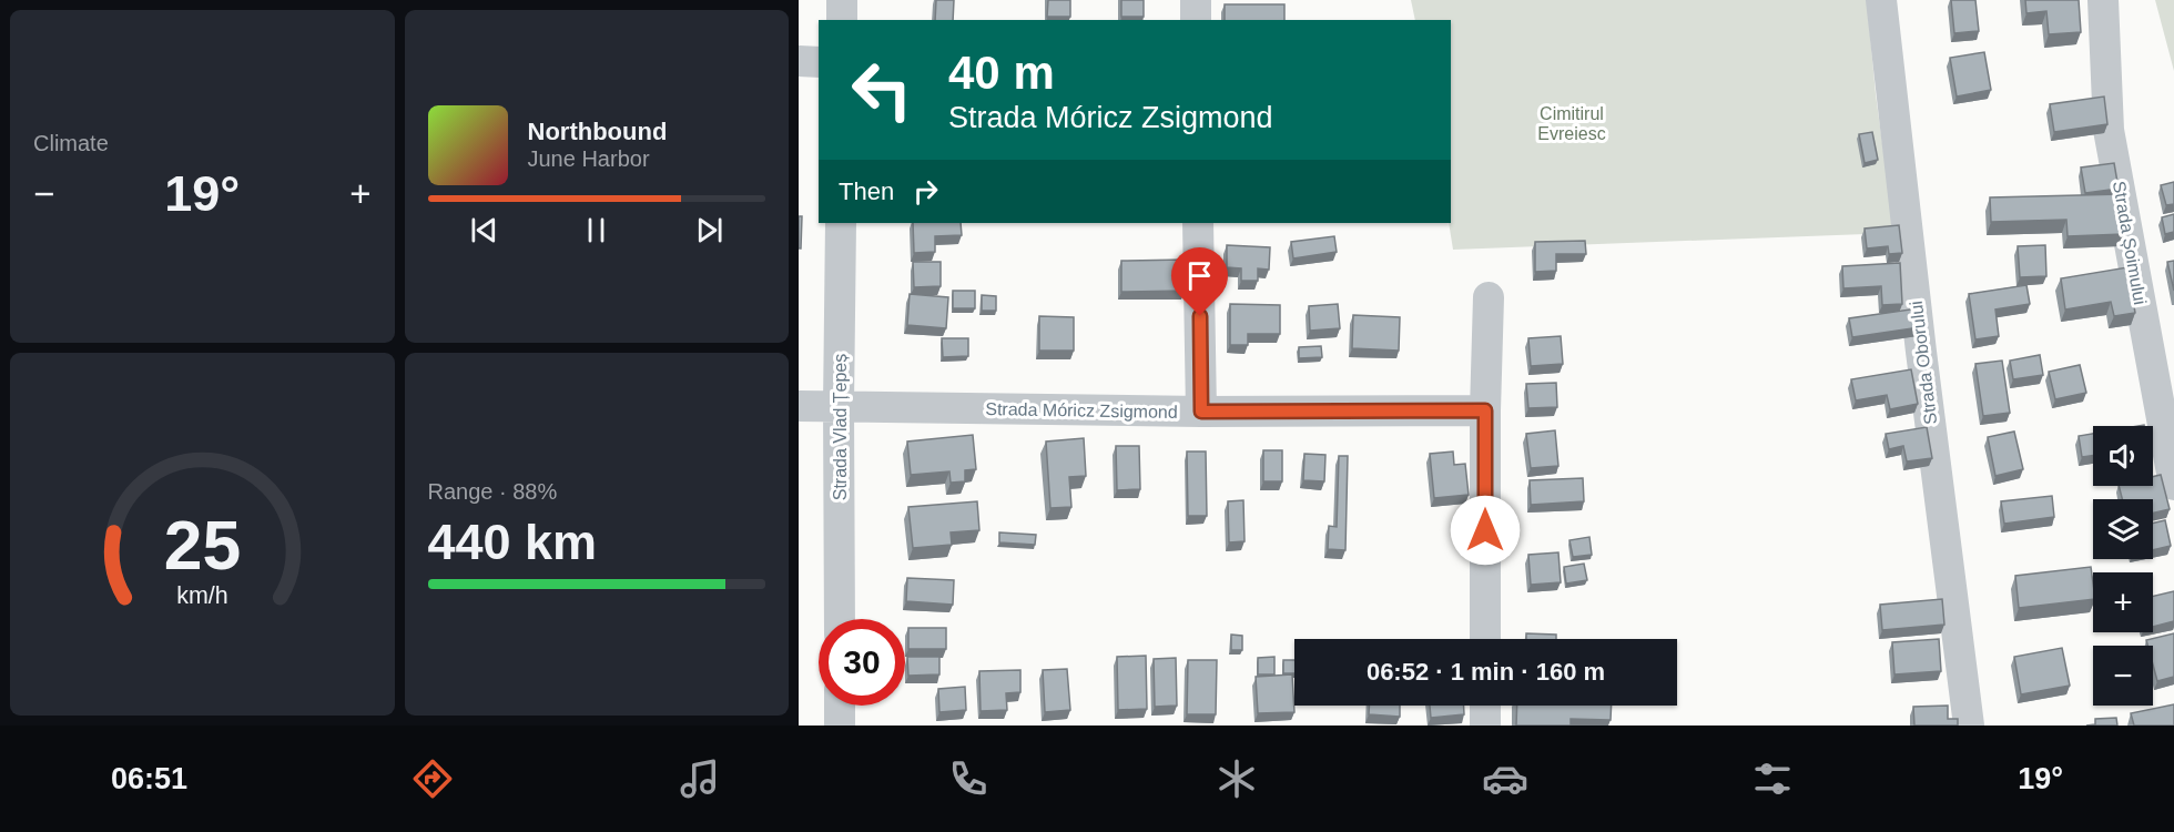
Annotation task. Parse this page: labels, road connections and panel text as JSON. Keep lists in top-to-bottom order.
{
  "streets": {
    "street": [
      "Strada Șoimului",
      "Strada Oborului",
      "Strada Móricz Zsigmond",
      "Strada Vlad Țepeș"
    ]
  },
  "crossings": [
    ["Strada Móricz Zsigmond", "Strada Vlad Țepeș"]
  ],
  "parks": ["Cimitirul Evreiesc"],
  "page": {
    "tile": [
      "Climate",
      ["Range · 88%", "440 km"]
    ],
    "turn": ["40 m", "Strada Móricz Zsigmond"],
    "song": ["Northbound", "June Harbor"],
    "then": "Then",
    "heat": ["−", "19°", "+"],
    "map_buttons": ["+", "−"],
    "limit": "30",
    "trip": "06:52 · 1 min · 160 m",
    "tabs": ["06:51", "19°"],
    "gauge": ["25", "km/h"]
  }
}
